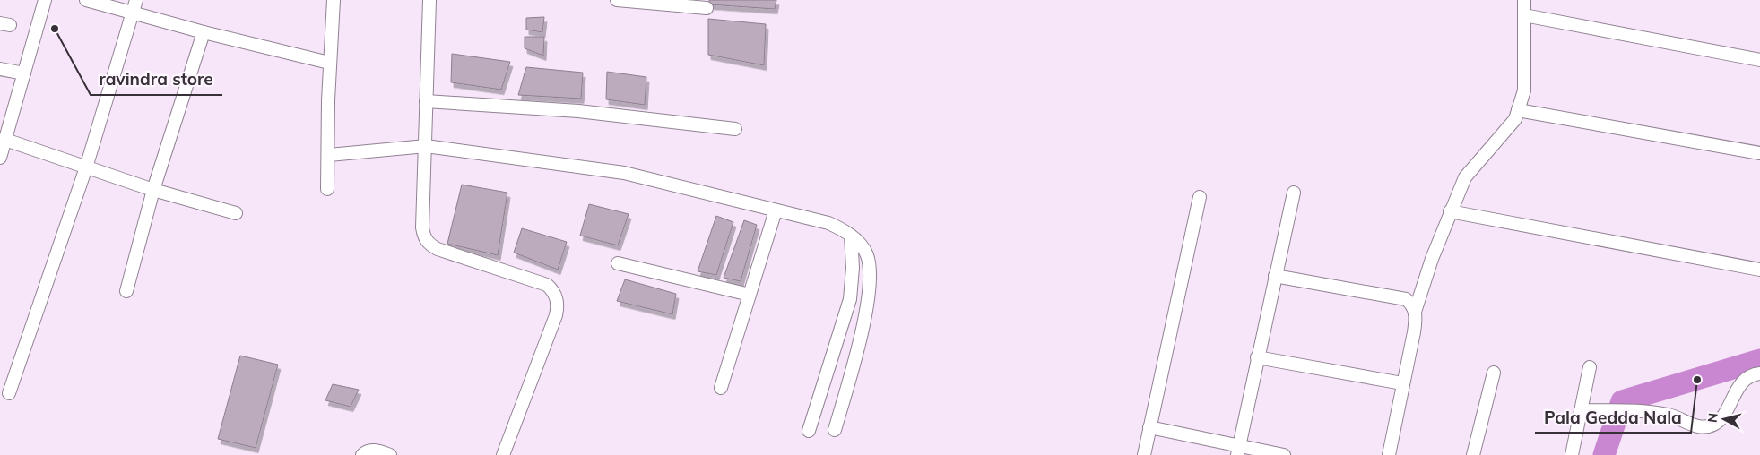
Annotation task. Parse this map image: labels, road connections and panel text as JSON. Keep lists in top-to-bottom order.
{
  "places": ["ravindra store", "Pala Gedda Nala"],
  "north": "left"
}
